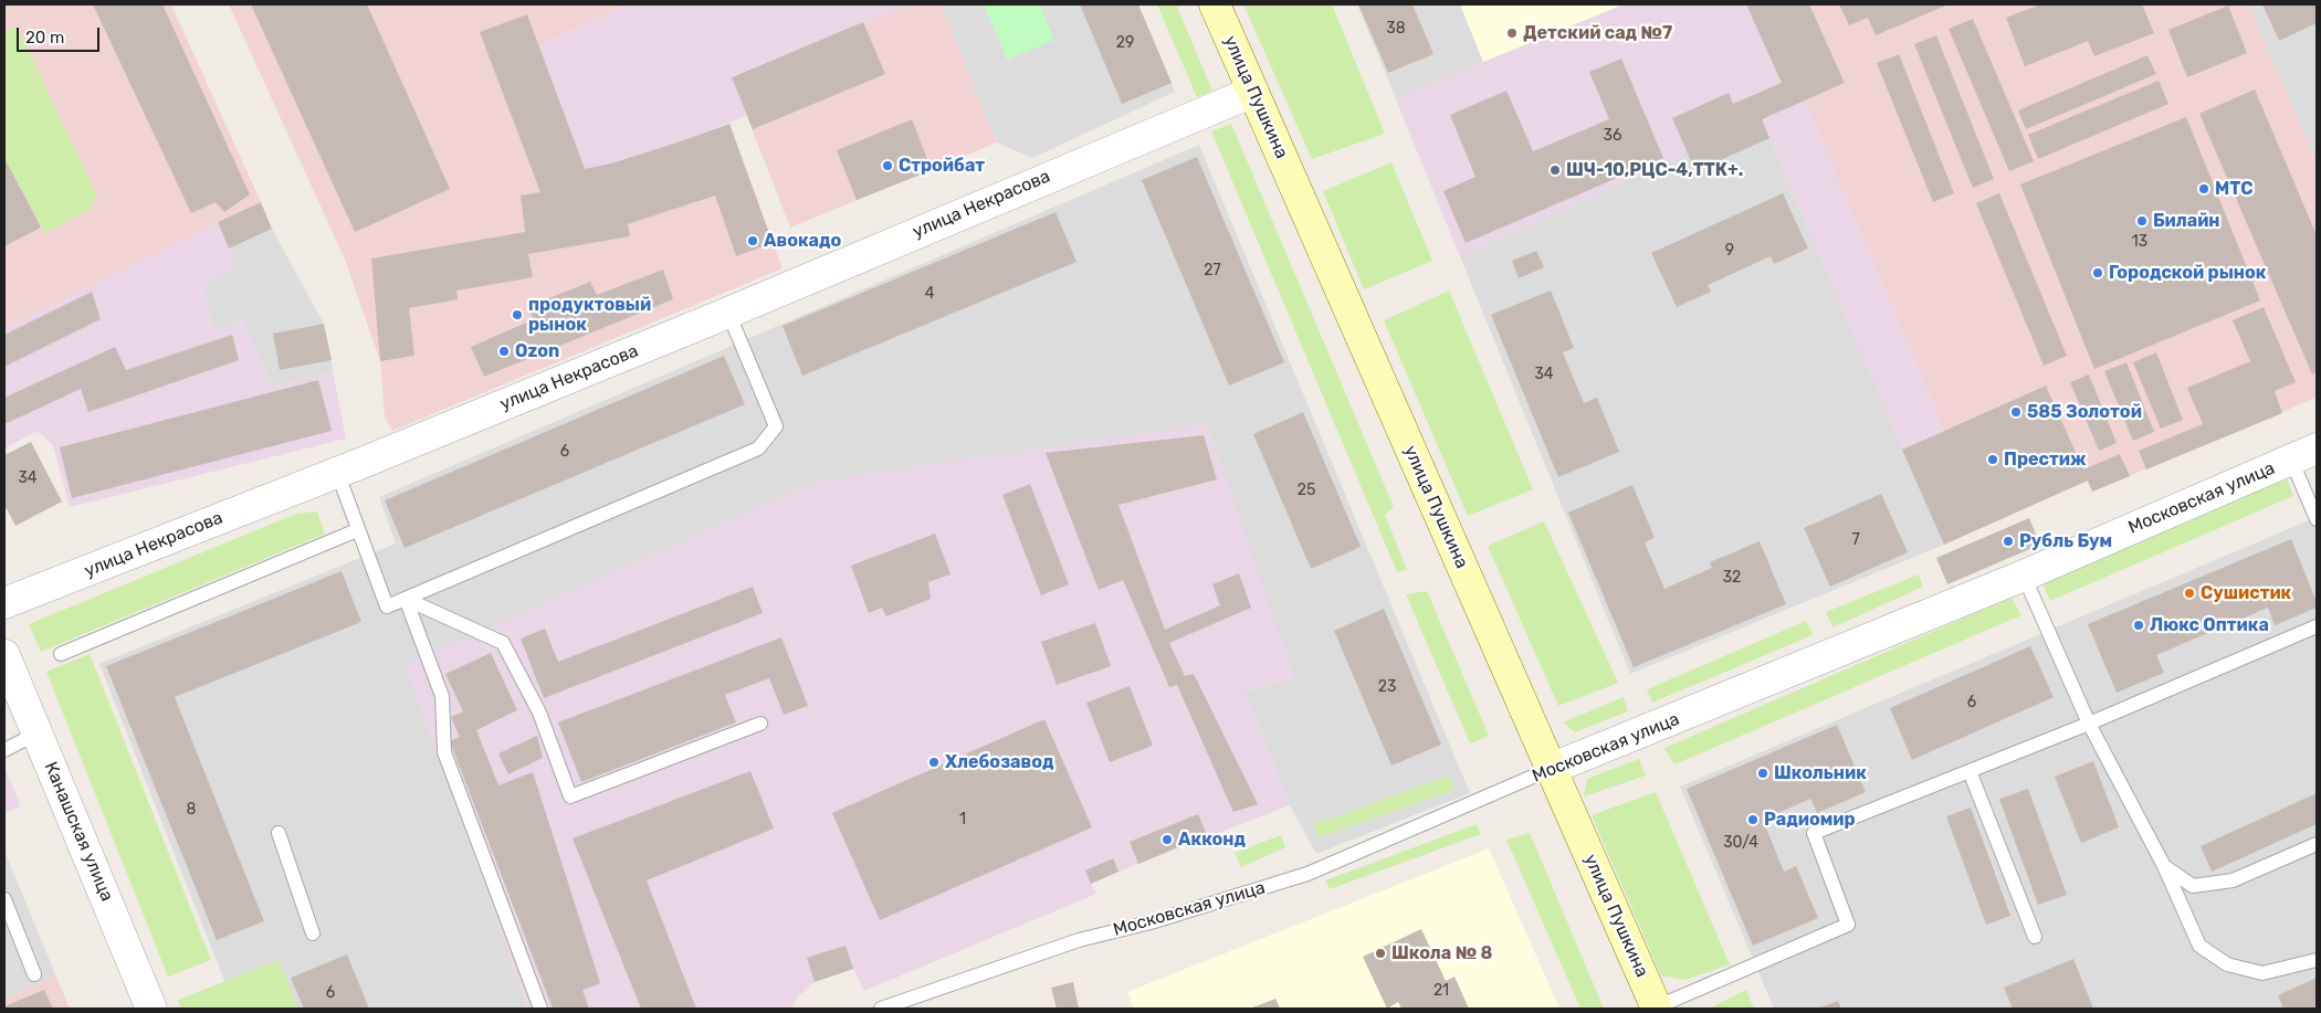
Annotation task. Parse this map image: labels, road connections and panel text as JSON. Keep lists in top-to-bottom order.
{
  "streets": {
    "main road": ["улица Пушкина"],
    "street": ["улица Некрасова", "Московская улица", "Канашская улица"]
  },
  "crossings": [
    ["улица Пушкина", "улица Некрасова"],
    ["улица Пушкина", "Московская улица"]
  ],
  "places": [
    "Детский сад №7",
    "Стройбат",
    "ШЧ-10,РЦС-4,ТТК+.",
    "МТС",
    "Билайн",
    "Авокадо",
    "Городской рынок",
    "продуктовый рынок",
    "Ozon",
    "585 Золотой",
    "Престиж",
    "Рубль Бум",
    "Сушистик",
    "Люкс Оптика",
    "Хлебозавод",
    "Школьник",
    "Радиомир",
    "Акконд",
    "Школа № 8"
  ],
  "house_numbers": [
    "38",
    "29",
    "36",
    "13",
    "9",
    "27",
    "4",
    "34",
    "6",
    "34",
    "25",
    "7",
    "32",
    "23",
    "6",
    "8",
    "1",
    "30/4",
    "21",
    "6"
  ],
  "scale_bar": "20 m"
}
